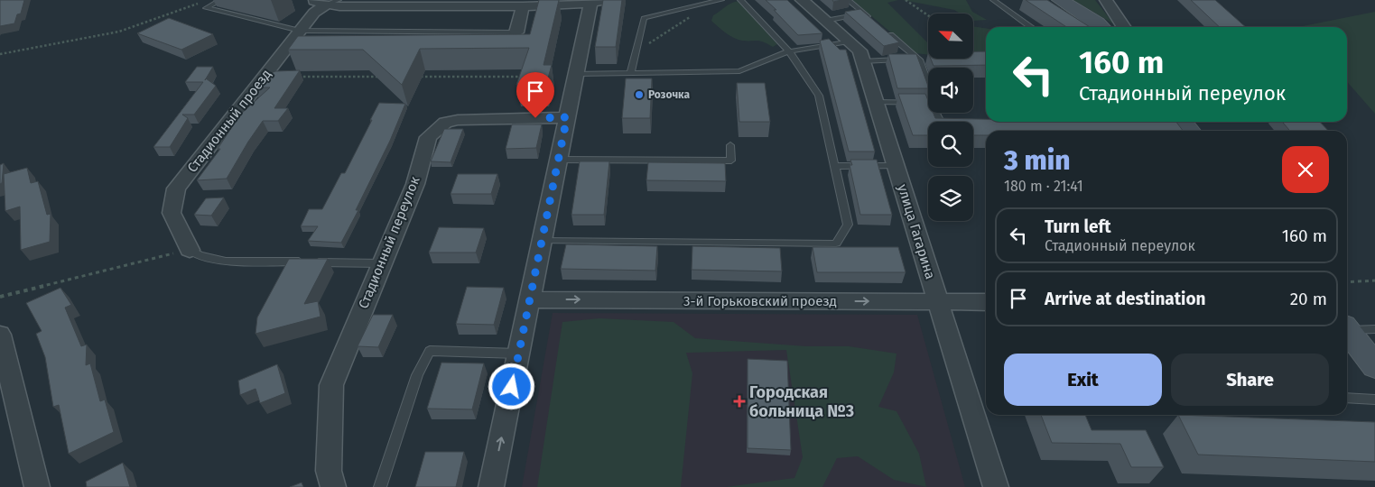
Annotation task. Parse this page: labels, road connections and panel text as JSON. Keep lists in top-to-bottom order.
{
  "streets": {
    "street": [
      "Стадионный проезд",
      "улица Гагарина",
      "Стадионный переулок",
      "3-й Горьковский проезд"
    ]
  },
  "crossings": [
    ["улица Гагарина", "3-й Горьковский проезд"]
  ],
  "one_way": ["3-й Горьковский проезд"],
  "places": {
    "other": ["Розочка"],
    "health": ["Городская больница №3"]
  },
  "north": "top left",
  "page": {
    "turn": ["160 m", "Стадионный переулок"],
    "heading": ["3 min", "180 m · 21:41"],
    "list": [
      {
        "name": "Turn left",
        "note": "Стадионный переулок",
        "value": "160 m"
      },
      {
        "name": "Arrive at destination",
        "value": "20 m"
      }
    ],
    "buttons": ["Exit", "Share"]
  }
}
